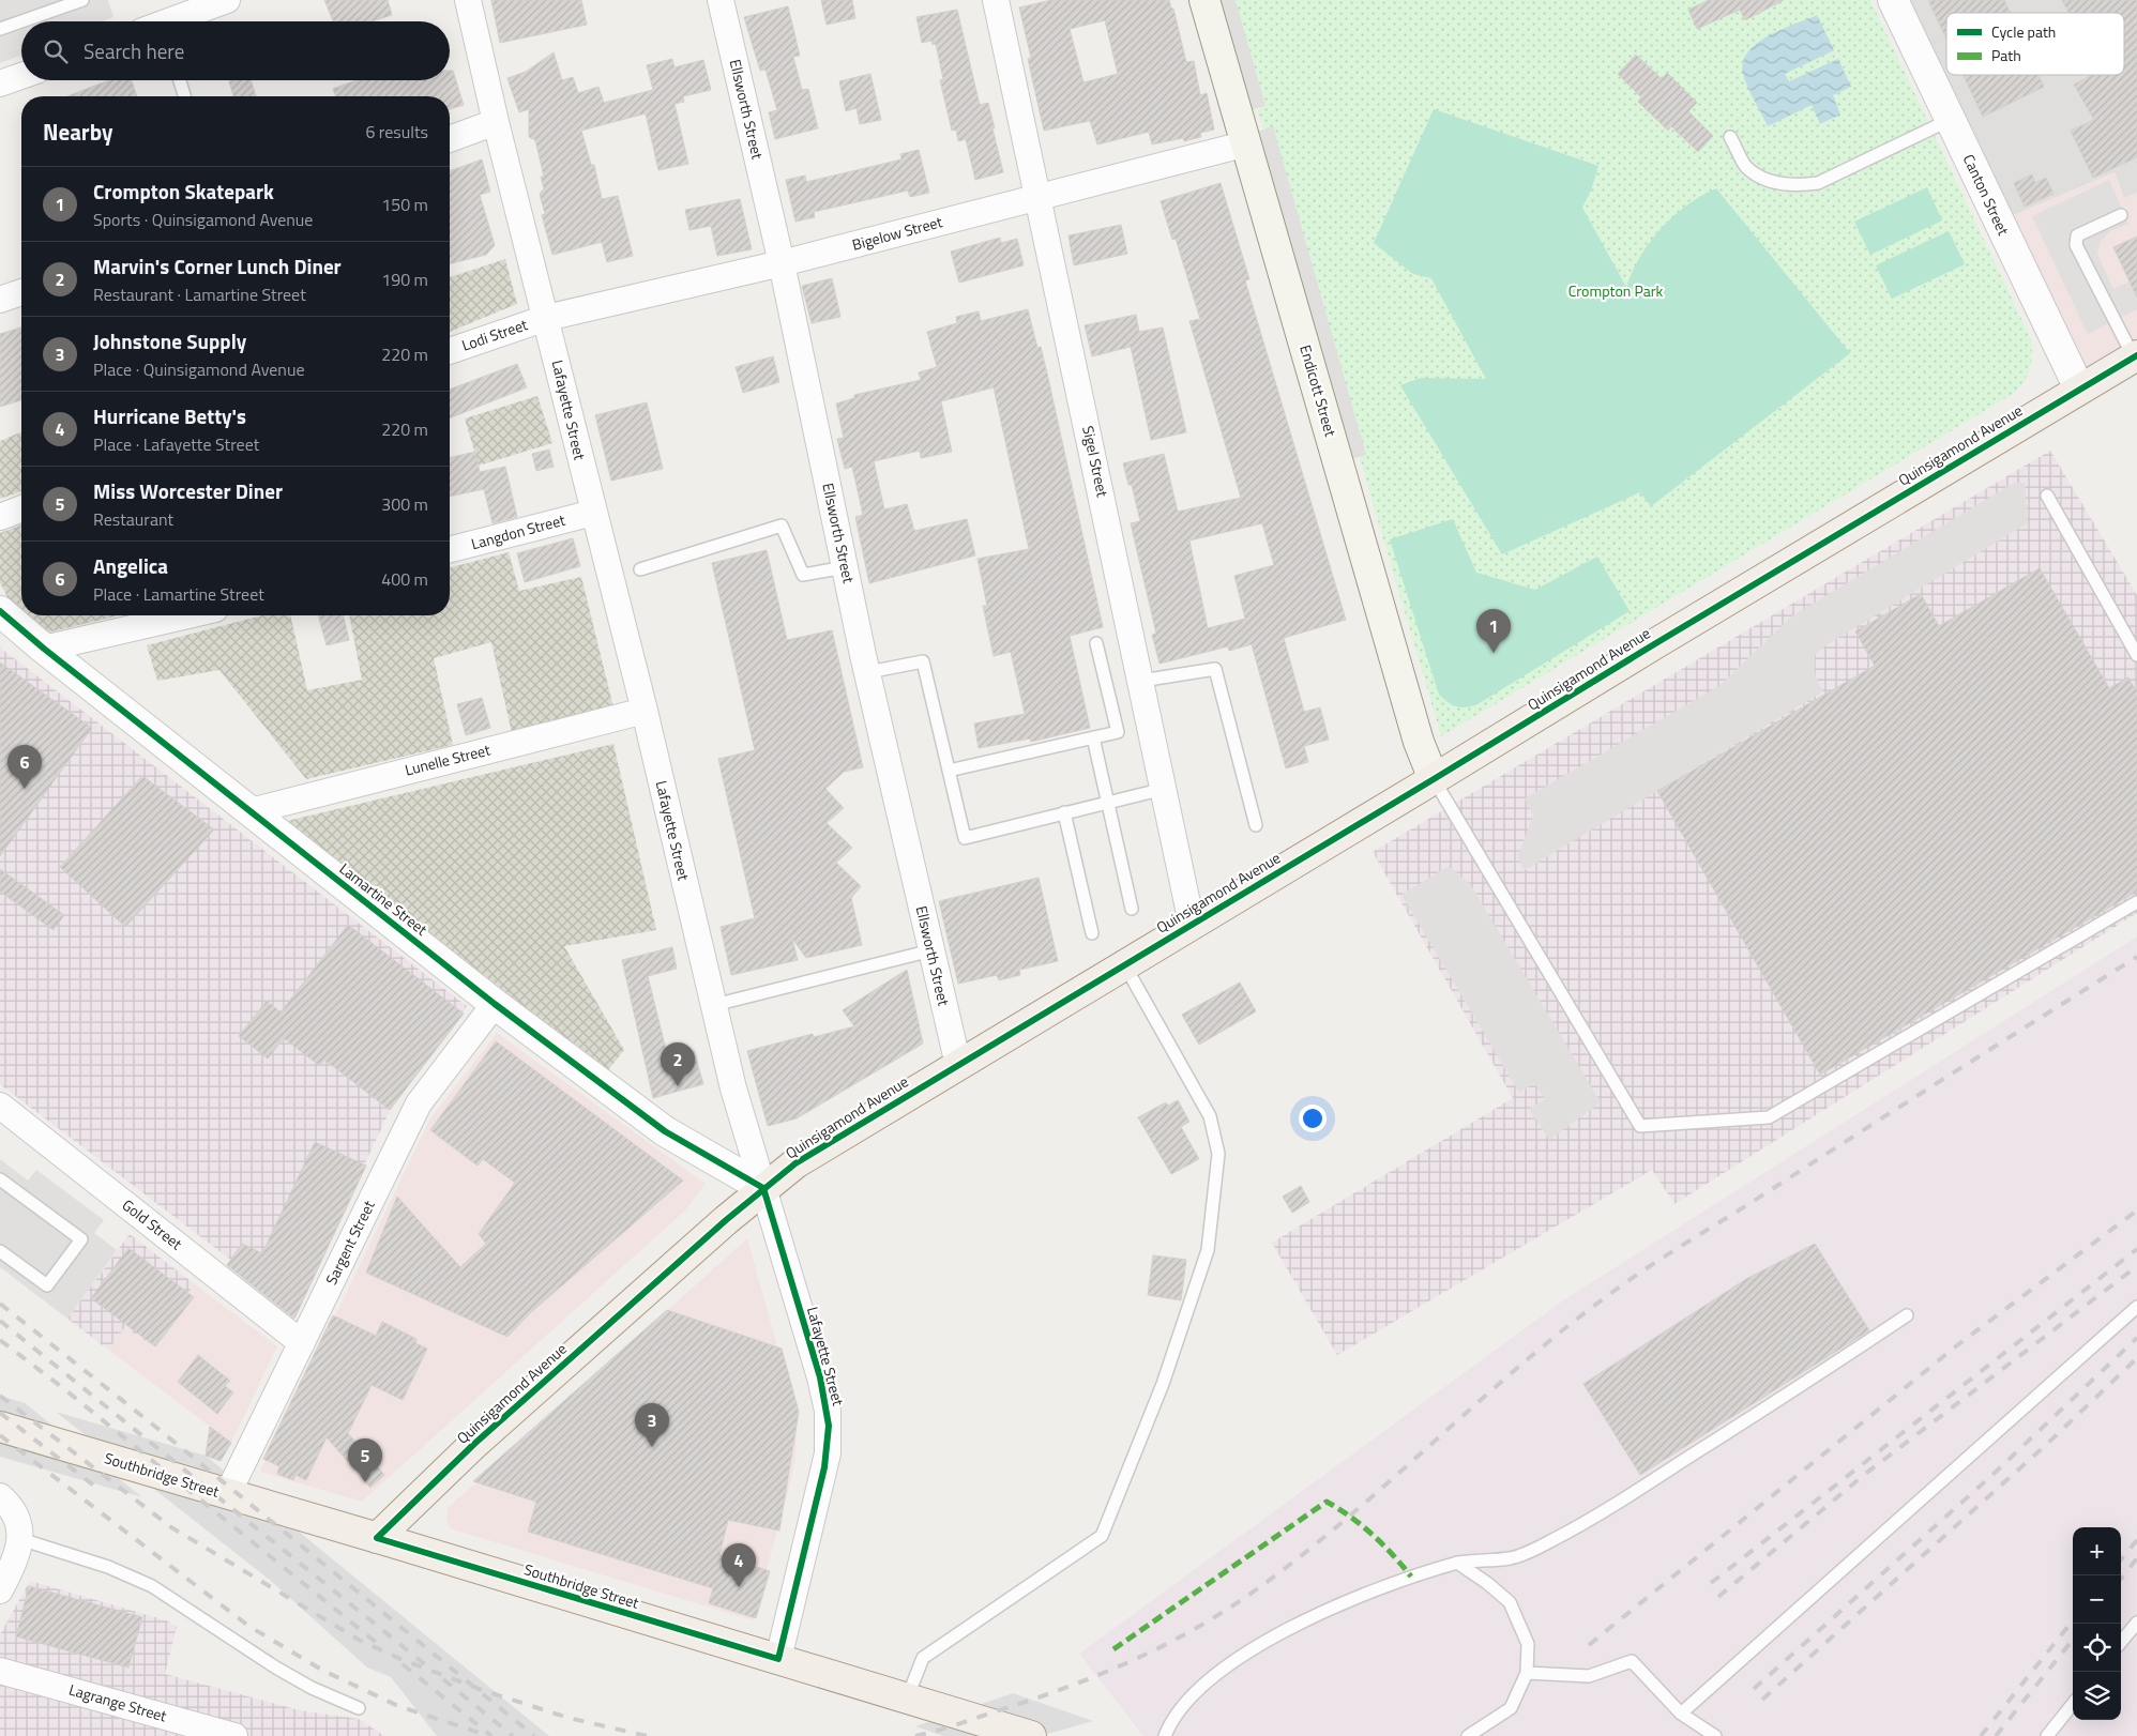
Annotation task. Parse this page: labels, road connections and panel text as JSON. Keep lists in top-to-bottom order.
{
  "streets": {
    "main road": ["Endicott Street", "Quinsigamond Avenue", "Southbridge Street"],
    "street": [
      "Ellsworth Street",
      "Canton Street",
      "Bigelow Street",
      "Lodi Street",
      "Lafayette Street",
      "Sigel Street",
      "Langdon Street",
      "Lunelle Street",
      "Lamartine Street",
      "Gold Street",
      "Sargent Street",
      "Lagrange Street"
    ]
  },
  "crossings": [
    ["Ellsworth Street", "Bigelow Street"],
    ["Ellsworth Street", "Quinsigamond Avenue"],
    ["Canton Street", "Quinsigamond Avenue"],
    ["Bigelow Street", "Lodi Street"],
    ["Bigelow Street", "Endicott Street"],
    ["Bigelow Street", "Lafayette Street"],
    ["Bigelow Street", "Sigel Street"],
    ["Lodi Street", "Lafayette Street"],
    ["Endicott Street", "Quinsigamond Avenue"],
    ["Lafayette Street", "Quinsigamond Avenue"],
    ["Lafayette Street", "Langdon Street"],
    ["Lafayette Street", "Lunelle Street"],
    ["Lafayette Street", "Lamartine Street"],
    ["Lafayette Street", "Southbridge Street"],
    ["Quinsigamond Avenue", "Sigel Street"],
    ["Quinsigamond Avenue", "Lamartine Street"],
    ["Quinsigamond Avenue", "Southbridge Street"],
    ["Lunelle Street", "Lamartine Street"],
    ["Lamartine Street", "Sargent Street"],
    ["Gold Street", "Sargent Street"],
    ["Sargent Street", "Southbridge Street"]
  ],
  "parks": ["Crompton Park"],
  "legend": ["Cycle path", "Path"],
  "page": {
    "search": "Search here",
    "heading": ["Nearby", "6 results"],
    "list": [
      {
        "mark": "1",
        "name": "Crompton Skatepark",
        "note": "Sports · Quinsigamond Avenue",
        "value": "150 m"
      },
      {
        "mark": "2",
        "name": "Marvin's Corner Lunch Diner",
        "note": "Restaurant · Lamartine Street",
        "value": "190 m"
      },
      {
        "mark": "3",
        "name": "Johnstone Supply",
        "note": "Place · Quinsigamond Avenue",
        "value": "220 m"
      },
      {
        "mark": "4",
        "name": "Hurricane Betty's",
        "note": "Place · Lafayette Street",
        "value": "220 m"
      },
      {
        "mark": "5",
        "name": "Miss Worcester Diner",
        "note": "Restaurant",
        "value": "300 m"
      },
      {
        "mark": "6",
        "name": "Angelica",
        "note": "Place · Lamartine Street",
        "value": "400 m"
      }
    ],
    "pins": [
      "1",
      "6",
      "2",
      "3",
      "5",
      "4"
    ],
    "map_buttons": ["+", "−"]
  }
}
